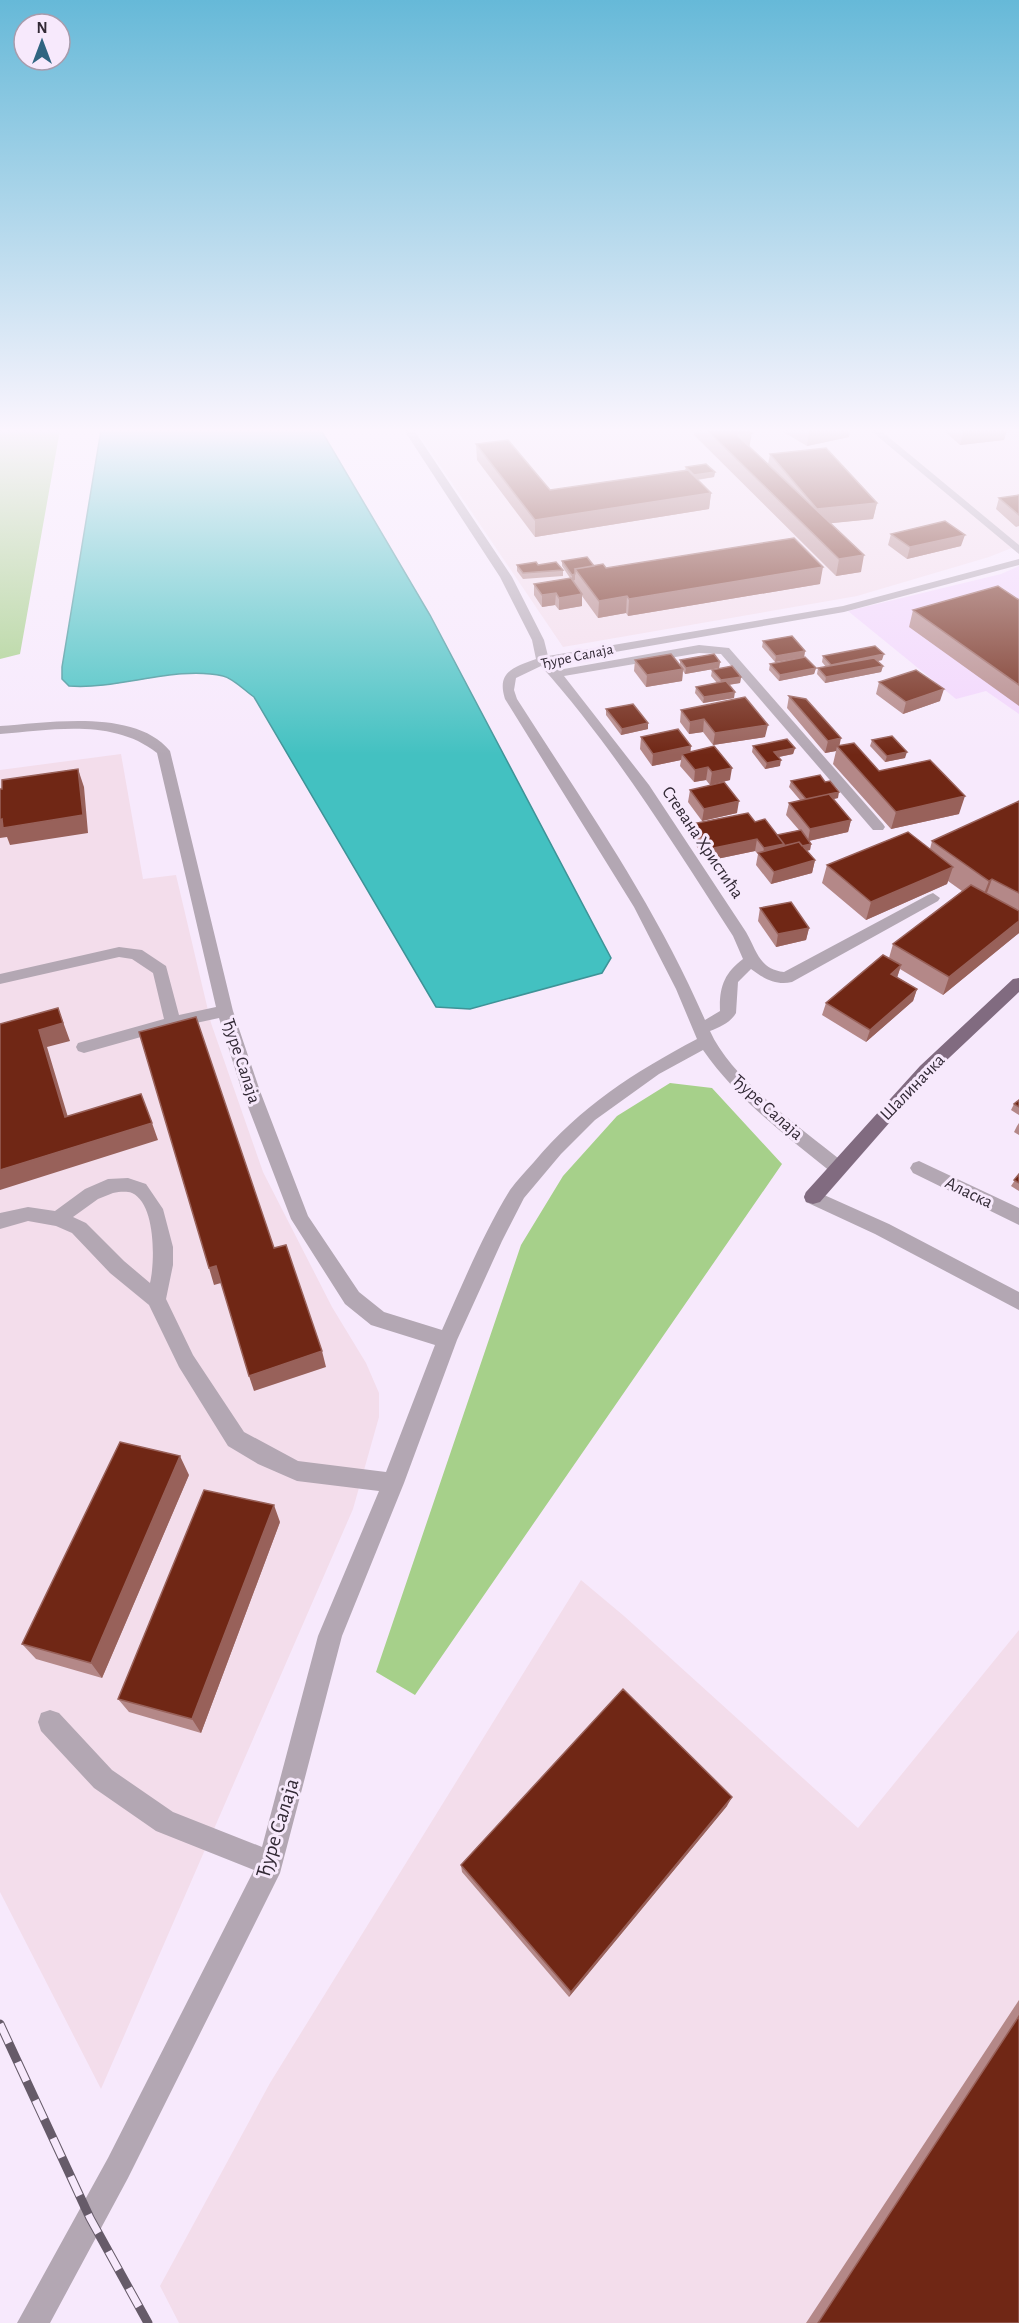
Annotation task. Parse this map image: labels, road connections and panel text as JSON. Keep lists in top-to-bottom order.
{
  "streets": {
    "main road": ["Шалиначка"],
    "street": ["Ђуре Салаја", "Стевана Христића", "Аласка"]
  },
  "crossings": [
    ["Ђуре Салаја", "Стевана Христића"],
    ["Ђуре Салаја", "Шалиначка"]
  ],
  "north": "top"
}
